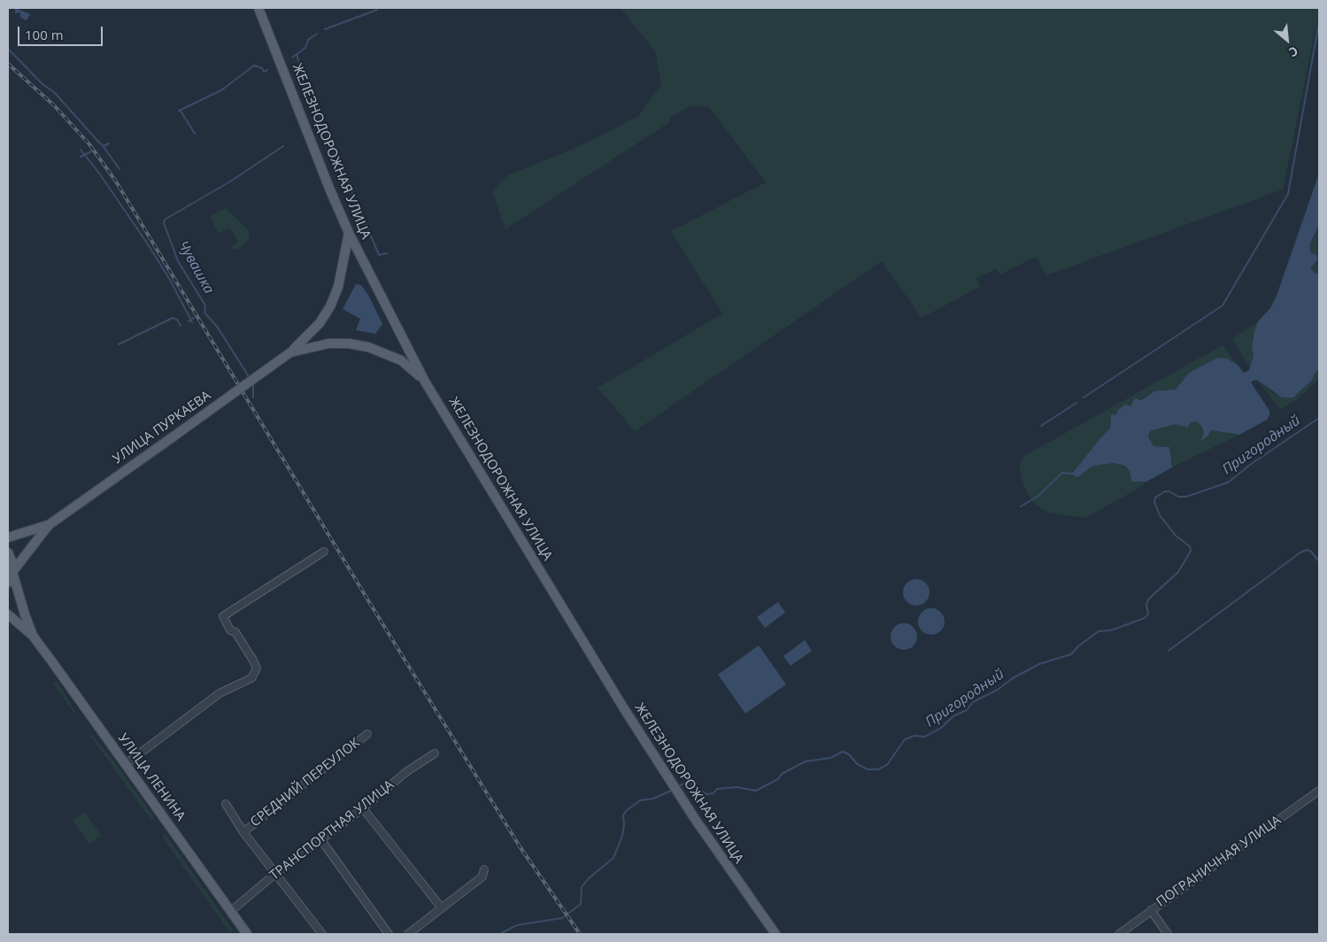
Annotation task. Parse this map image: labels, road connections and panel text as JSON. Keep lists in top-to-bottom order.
{
  "streets": {
    "main road": ["ЖЕЛЕЗНОДОРОЖНАЯ УЛИЦА", "УЛИЦА ПУРКАЕВА", "УЛИЦА ЛЕНИНА"],
    "street": ["СРЕДНИЙ ПЕРЕУЛОК", "ТРАНСПОРТНАЯ УЛИЦА", "ПОГРАНИЧНАЯ УЛИЦА"]
  },
  "crossings": [
    ["УЛИЦА ЛЕНИНА", "ТРАНСПОРТНАЯ УЛИЦА"]
  ],
  "water": ["Чувашка", "Пригородный"],
  "scale_bar": "100 m",
  "north": "bottom right"
}
